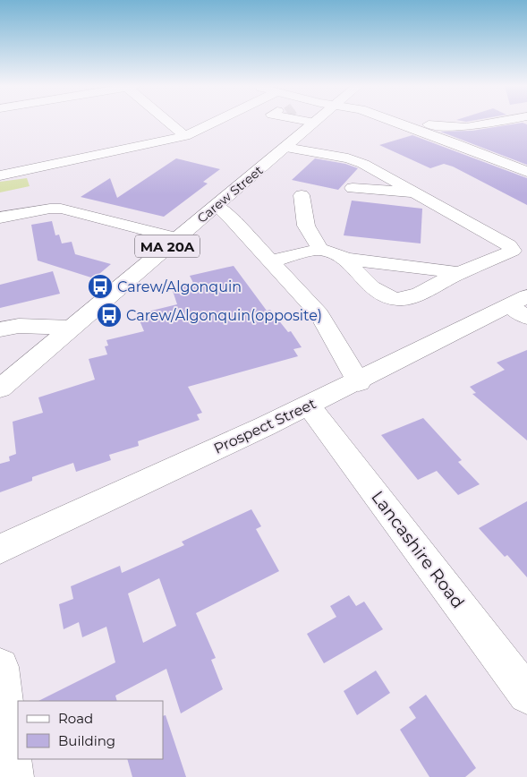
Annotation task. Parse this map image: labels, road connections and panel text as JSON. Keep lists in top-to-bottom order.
{
  "streets": {
    "street": [
      "Carew Street",
      "MA 20A",
      "Prospect Street",
      "Lancashire Road"
    ]
  },
  "crossings": [
    ["Prospect Street", "Lancashire Road"]
  ],
  "places": {
    "bus stop": ["Carew/Algonquin", "Carew/Algonquin(opposite)"]
  },
  "legend": ["Road", "Building"]
}
